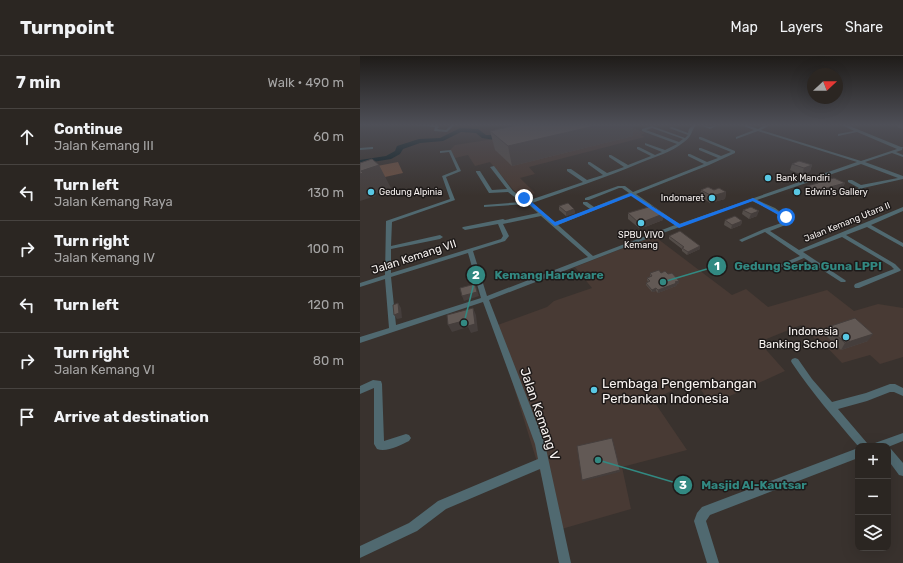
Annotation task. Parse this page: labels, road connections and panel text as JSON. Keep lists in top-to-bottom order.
{
  "streets": {
    "street": ["Jalan Kemang Utara II", "Jalan Kemang VII", "Jalan Kemang V"]
  },
  "crossings": [
    ["Jalan Kemang VII", "Jalan Kemang V"]
  ],
  "places": [
    "Bank Mandiri",
    "Gedung Alpinia",
    "Edwin's Gallery",
    "Indomaret",
    "SPBU VIVO Kemang",
    "Gedung Serba Guna LPPI",
    "Kemang Hardware",
    "Indonesia Banking School",
    "Lembaga Pengembangan Perbankan Indonesia",
    "Masjid Al-Kautsar"
  ],
  "north": "right",
  "page": {
    "header": "Turnpoint",
    "nav": ["Map", "Layers", "Share"],
    "heading": ["7 min", "Walk · 490 m"],
    "list": [
      ["Continue", "Jalan Kemang III", "60 m"],
      ["Turn left", "Jalan Kemang Raya", "130 m"],
      ["Turn right", "Jalan Kemang IV", "100 m"],
      ["Turn left", "120 m"],
      ["Turn right", "Jalan Kemang VI", "80 m"],
      "Arrive at destination"
    ],
    "map_buttons": ["+", "−"]
  }
}
